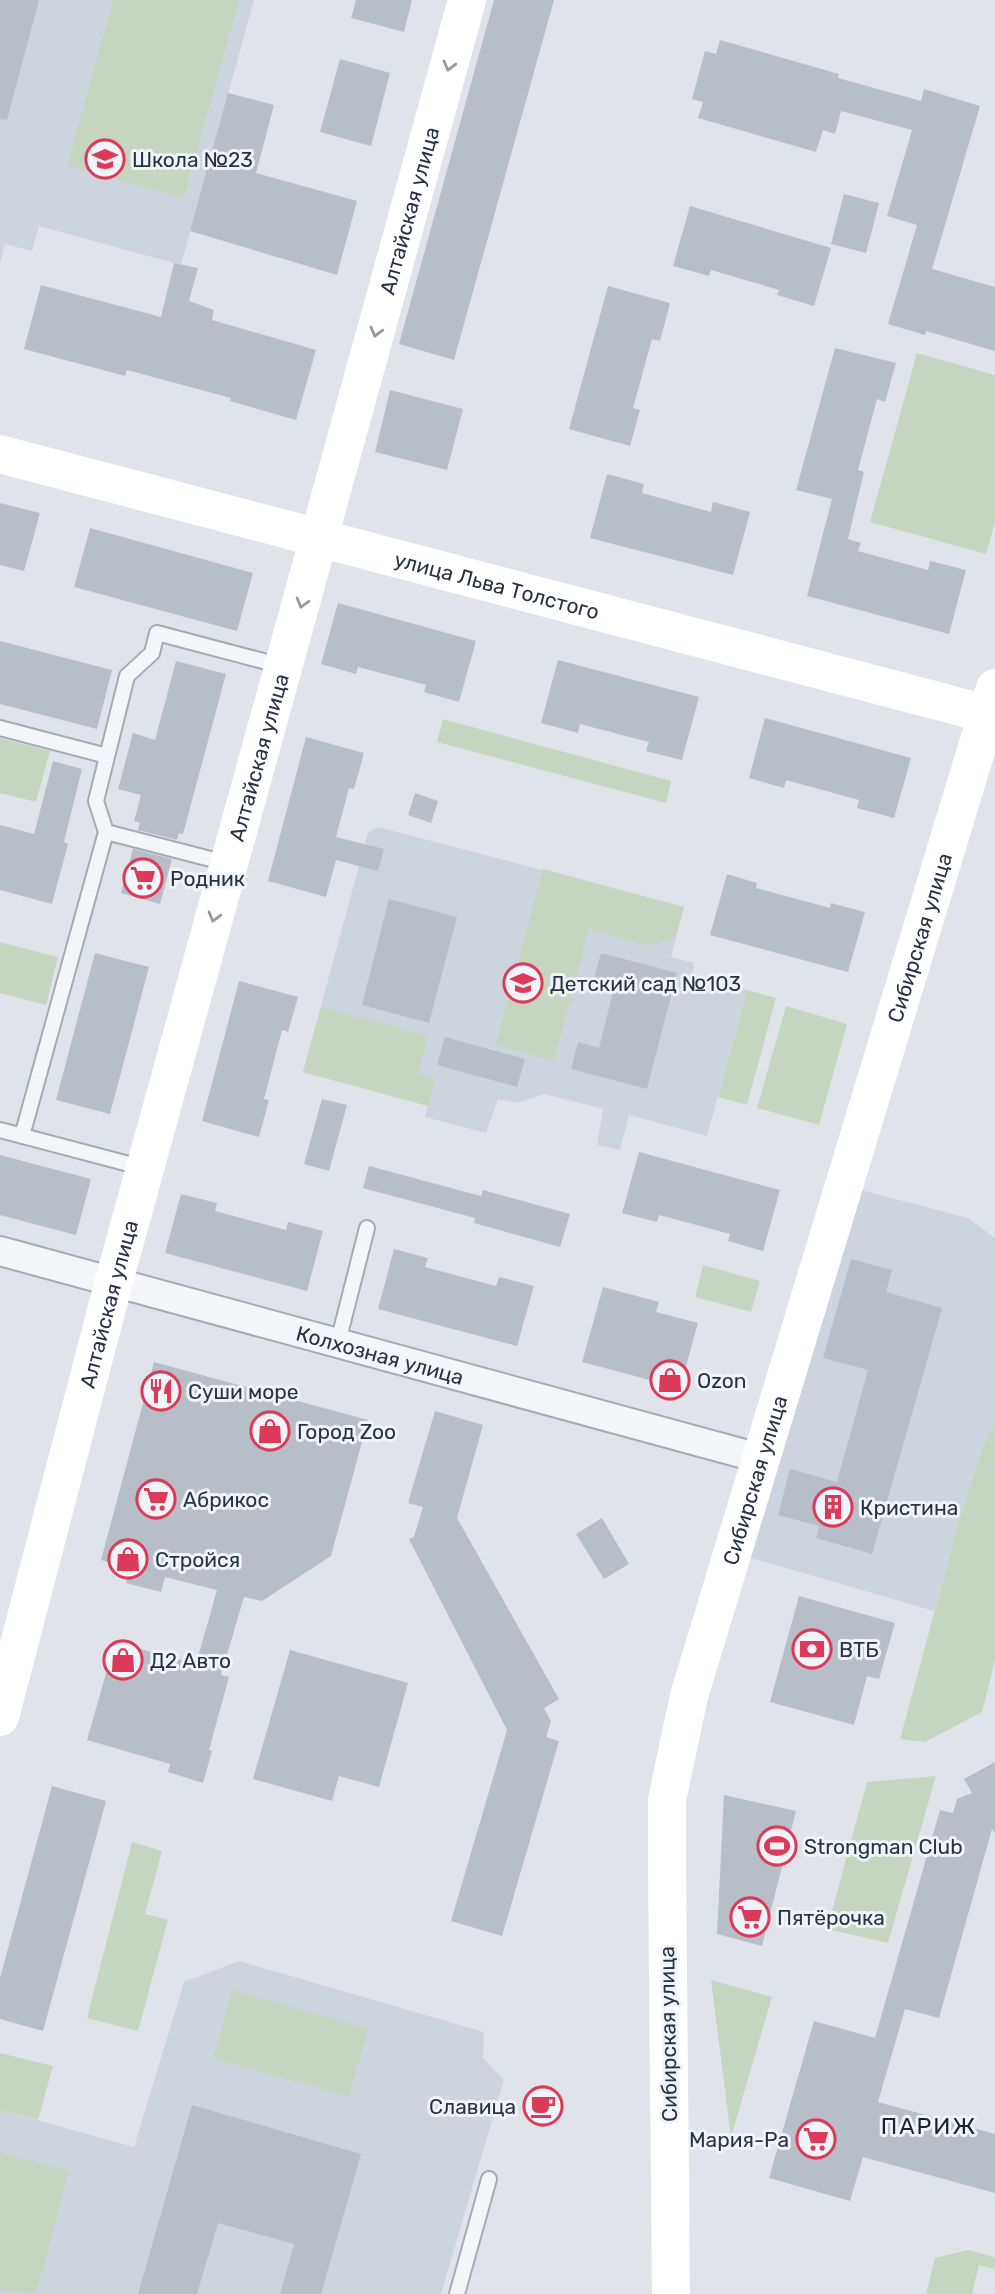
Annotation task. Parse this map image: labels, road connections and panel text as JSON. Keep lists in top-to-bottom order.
{
  "streets": {
    "main road": ["Алтайская улица", "улица Льва Толстого", "Сибирская улица"],
    "street": ["Колхозная улица"]
  },
  "crossings": [
    ["Алтайская улица", "улица Льва Толстого"],
    ["Алтайская улица", "Колхозная улица"],
    ["улица Льва Толстого", "Сибирская улица"],
    ["Сибирская улица", "Колхозная улица"]
  ],
  "one_way": ["Алтайская улица"],
  "districts": ["ПАРИЖ"],
  "places": {
    "school or university": ["Школа №23", "Детский сад №103"],
    "supermarket": [
      "Родник",
      "Абрикос",
      "Пятёрочка",
      "Мария-Ра"
    ],
    "shop": [
      "Ozon",
      "Город Zoo",
      "Стройся",
      "Д2 Авто"
    ],
    "restaurant": ["Суши море"],
    "building": ["Кристина"],
    "bank": ["ВТБ"],
    "sports": ["Strongman Club"],
    "cafe": ["Славица"]
  }
}
